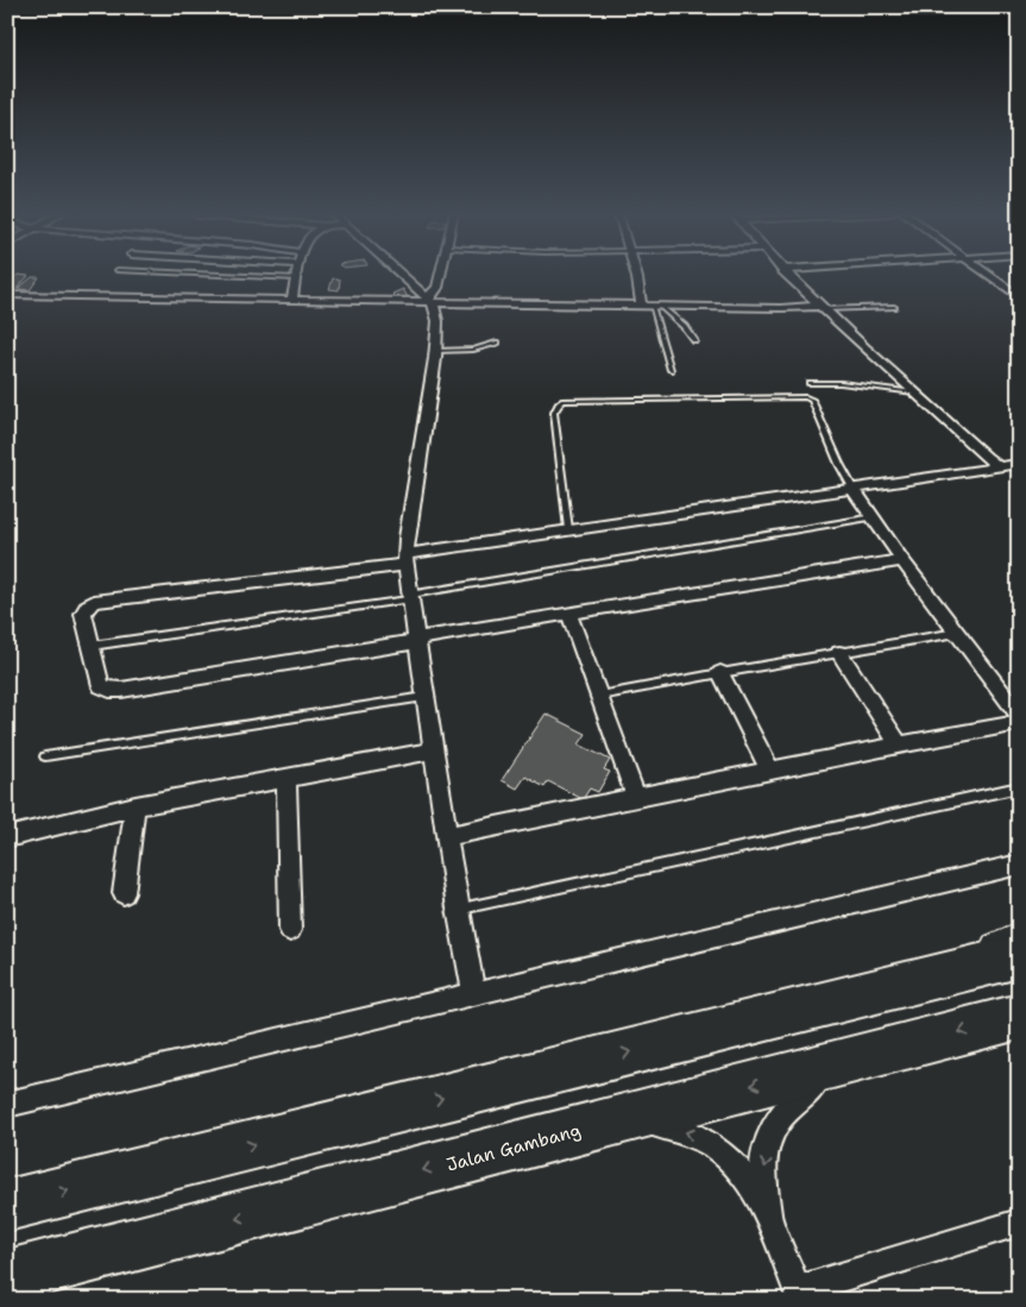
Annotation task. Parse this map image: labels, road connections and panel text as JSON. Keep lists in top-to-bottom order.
{
  "streets": {
    "highway": ["Jalan Gambang"]
  }
}
